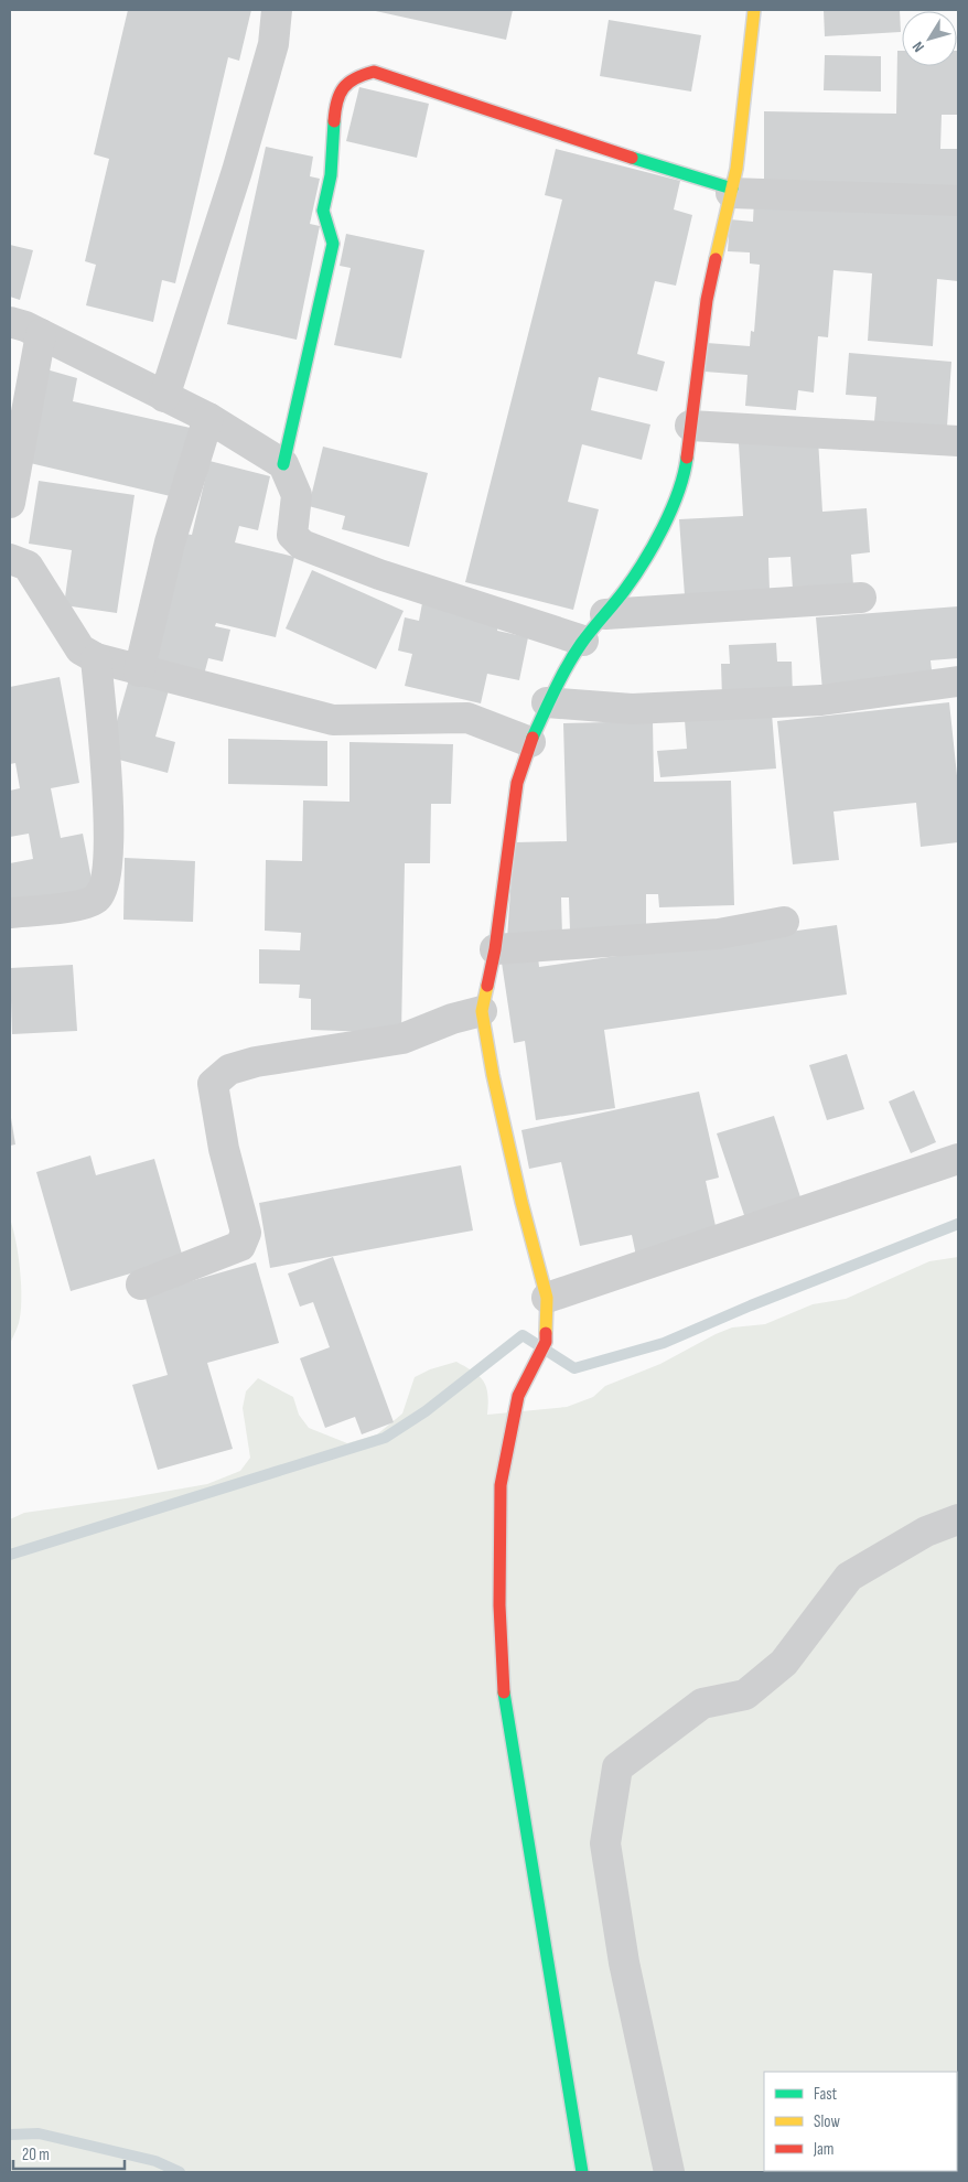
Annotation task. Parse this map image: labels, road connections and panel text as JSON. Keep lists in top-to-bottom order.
{
  "legend": ["Fast", "Slow", "Jam"],
  "scale_bar": "20 m",
  "north": "bottom left"
}
